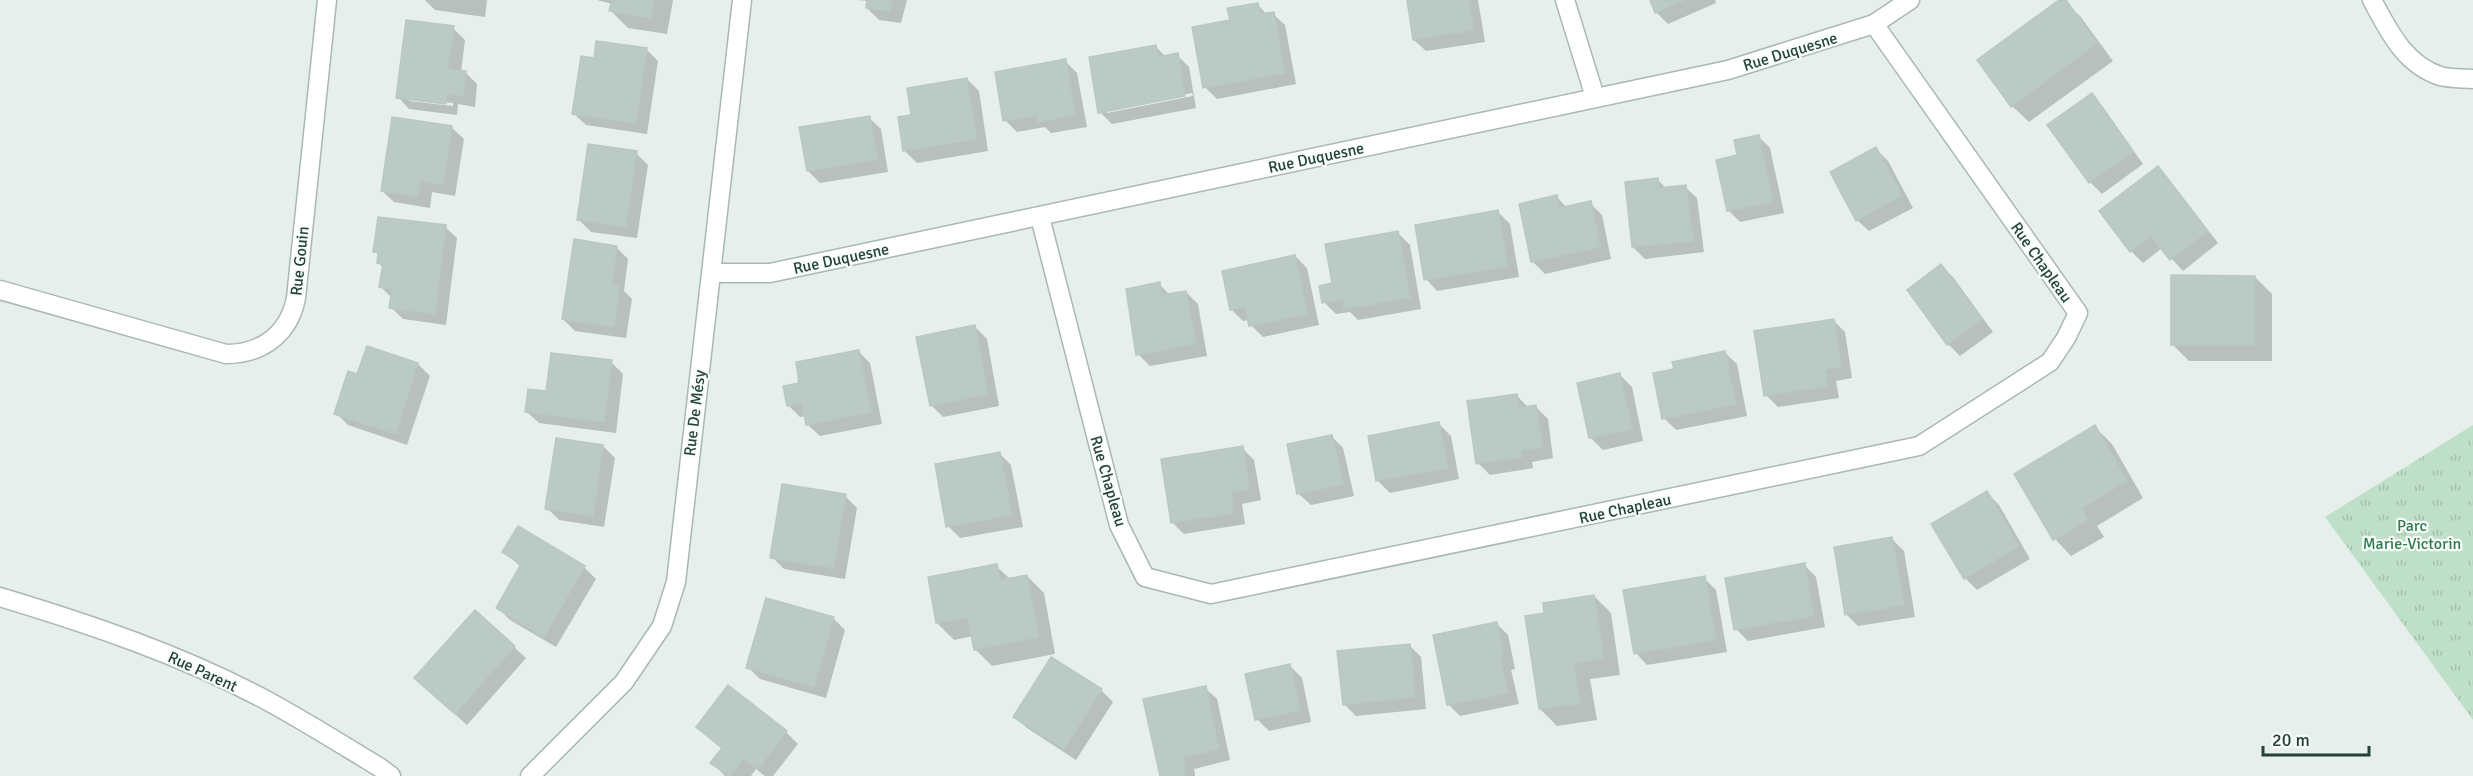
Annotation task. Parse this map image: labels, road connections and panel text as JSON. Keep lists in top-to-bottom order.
{
  "streets": {
    "street": [
      "Rue Duquesne",
      "Rue Gouin",
      "Rue Chapleau",
      "Rue De Mésy",
      "Rue Parent"
    ]
  },
  "crossings": [
    ["Rue Duquesne", "Rue Chapleau"],
    ["Rue Duquesne", "Rue De Mésy"]
  ],
  "parks": ["Parc Marie-Victorin"],
  "scale_bar": "20 m"
}
